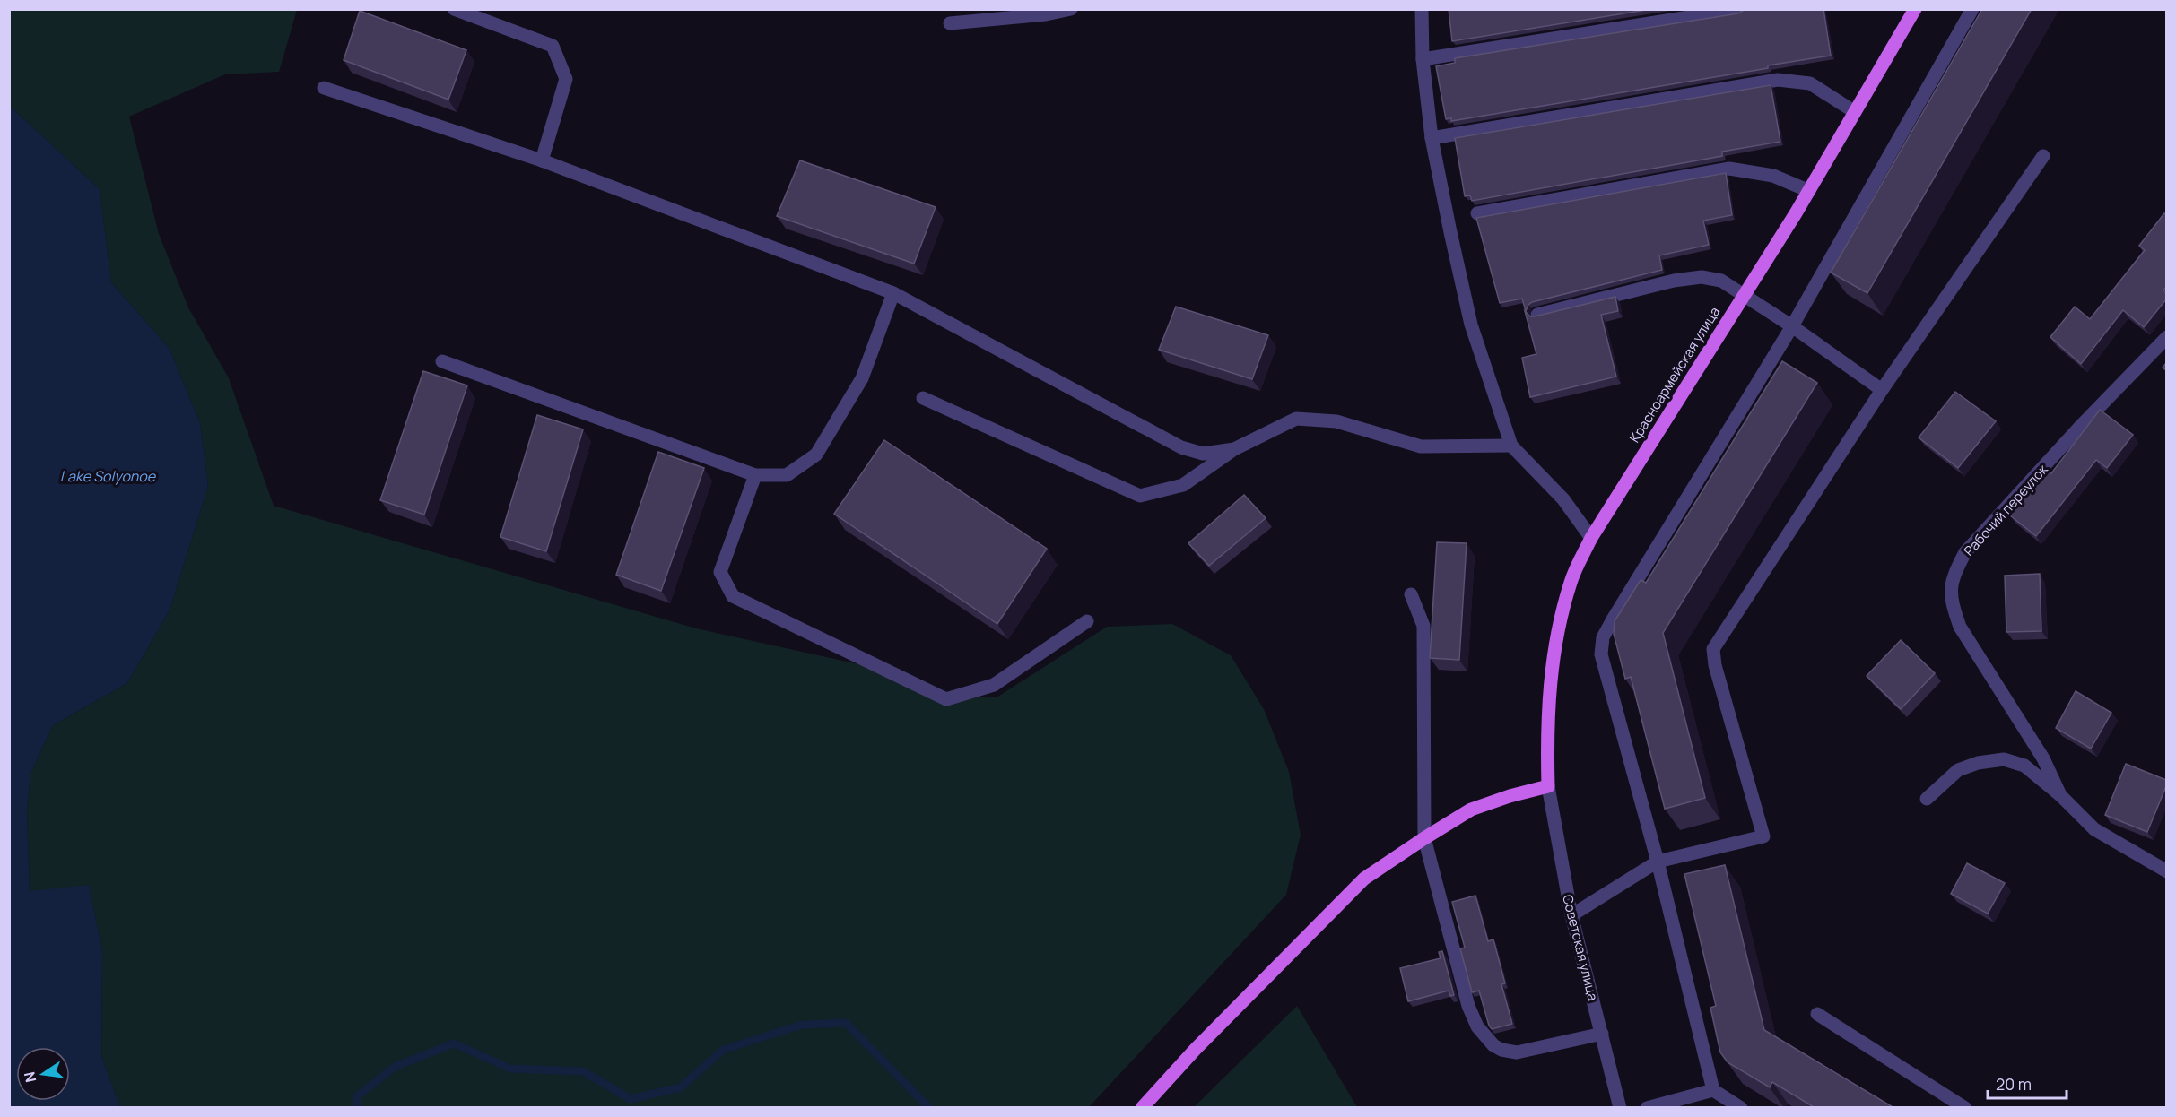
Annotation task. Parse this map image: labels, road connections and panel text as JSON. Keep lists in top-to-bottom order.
{
  "streets": {
    "main road": ["Красноармейская улица"],
    "street": ["Рабочий переулок", "Советская улица"]
  },
  "crossings": [
    ["Красноармейская улица", "Советская улица"]
  ],
  "water": ["Lake Solyonoe"],
  "scale_bar": "20 m",
  "north": "left"
}
